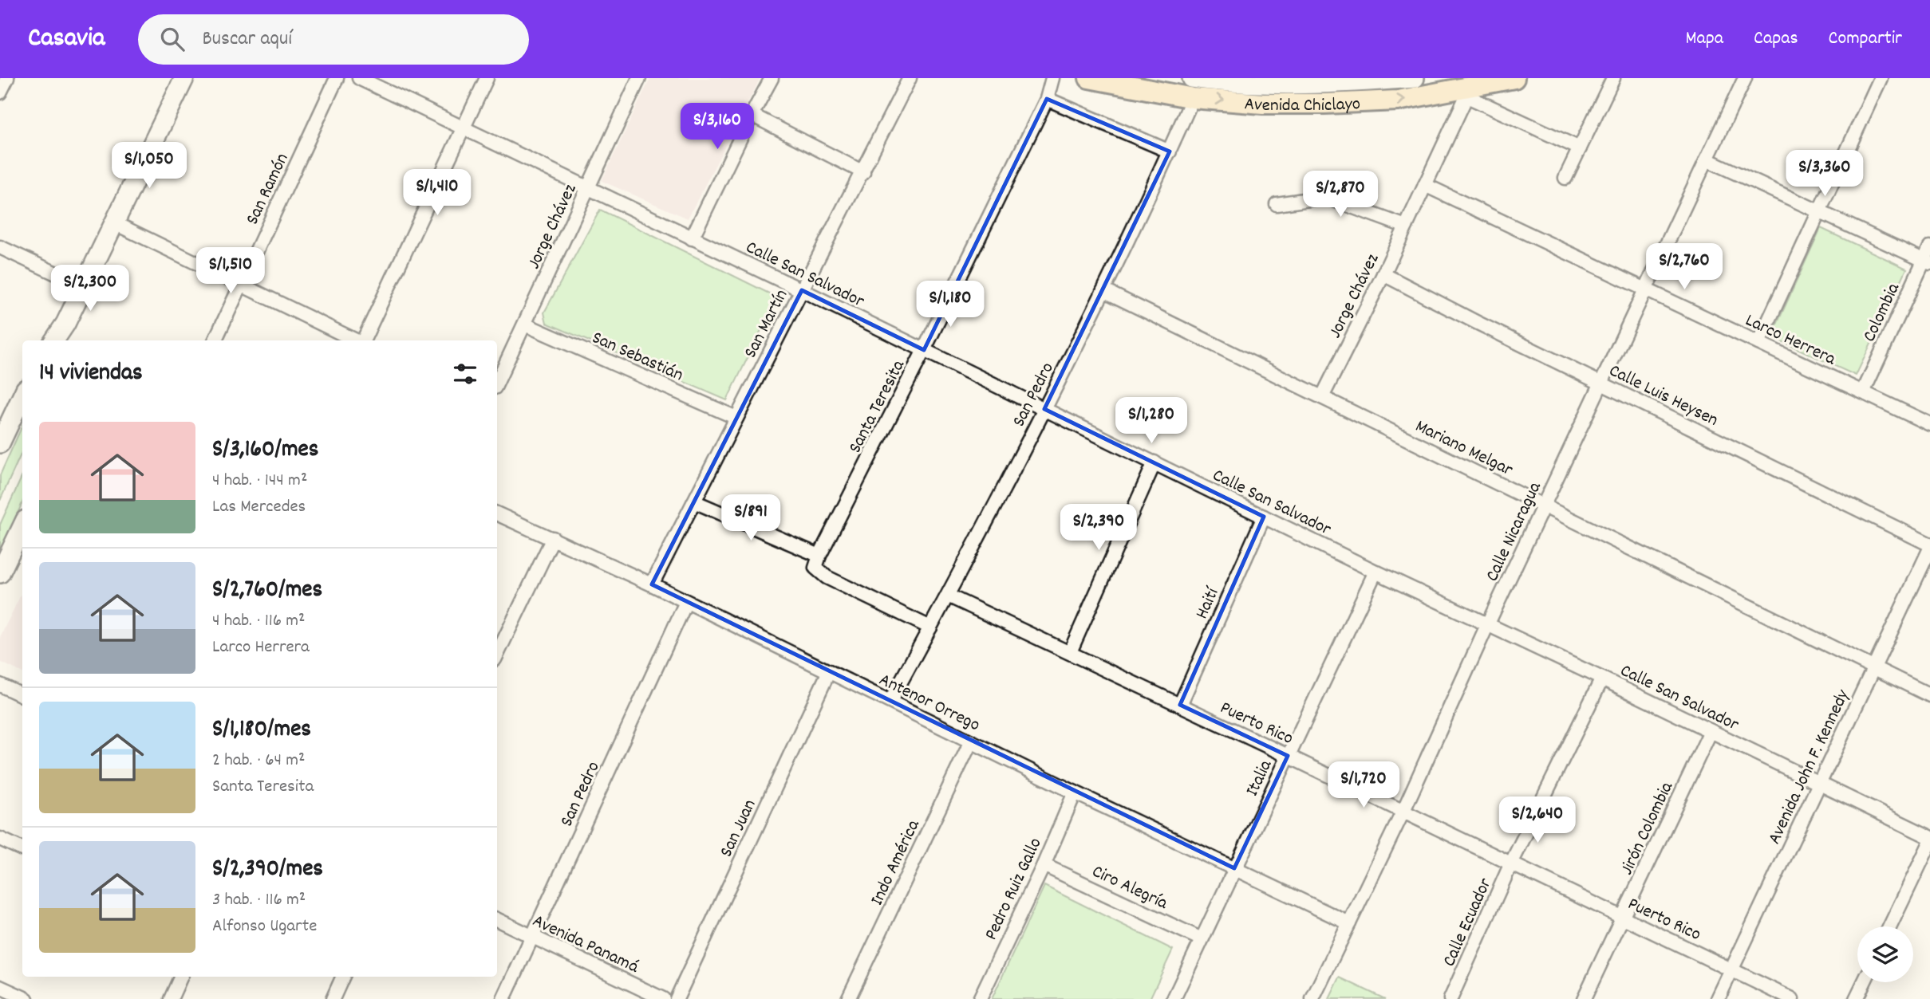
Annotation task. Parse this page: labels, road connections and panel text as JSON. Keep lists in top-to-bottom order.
{
  "streets": {
    "main road": ["Avenida Chiclayo"],
    "street": [
      "San Ramón",
      "Jorge Chávez",
      "Calle San Salvador",
      "Colombia",
      "San Martín",
      "Larco Herrera",
      "San Sebastián",
      "San Pedro",
      "Calle Luis Heysen",
      "Santa Teresita",
      "Mariano Melgar",
      "Calle Nicaragua",
      "Haití",
      "Antenor Orrego",
      "Puerto Rico",
      "Avenida John F. Kennedy",
      "Italia",
      "San Juan",
      "Jirón Colombia",
      "Indo América",
      "Ciro Alegría",
      "Pedro Ruiz Gallo",
      "Calle Ecuador",
      "Avenida Panamá"
    ]
  },
  "crossings": [
    ["Avenida Chiclayo", "Jorge Chávez"],
    ["Avenida Chiclayo", "San Pedro"],
    ["Jorge Chávez", "Calle San Salvador"],
    ["Jorge Chávez", "Larco Herrera"],
    ["Jorge Chávez", "San Sebastián"],
    ["Jorge Chávez", "Calle Luis Heysen"],
    ["Jorge Chávez", "Mariano Melgar"],
    ["Calle San Salvador", "San Martín"],
    ["Calle San Salvador", "San Pedro"],
    ["Calle San Salvador", "Santa Teresita"],
    ["Calle San Salvador", "Calle Nicaragua"],
    ["Calle San Salvador", "Haití"],
    ["Calle San Salvador", "Avenida John F. Kennedy"],
    ["Calle San Salvador", "Italia"],
    ["Calle San Salvador", "Jirón Colombia"],
    ["Calle San Salvador", "Calle Ecuador"],
    ["Colombia", "Larco Herrera"],
    ["San Martín", "San Sebastián"],
    ["San Martín", "Antenor Orrego"],
    ["Larco Herrera", "Calle Nicaragua"],
    ["San Pedro", "Mariano Melgar"],
    ["San Pedro", "Antenor Orrego"],
    ["San Pedro", "Puerto Rico"],
    ["San Pedro", "Avenida Panamá"],
    ["Calle Luis Heysen", "Calle Nicaragua"],
    ["Calle Luis Heysen", "Avenida John F. Kennedy"],
    ["Mariano Melgar", "Calle Nicaragua"],
    ["Mariano Melgar", "Avenida John F. Kennedy"],
    ["Calle Nicaragua", "Antenor Orrego"],
    ["Calle Nicaragua", "Puerto Rico"],
    ["Haití", "Puerto Rico"],
    ["Antenor Orrego", "Italia"],
    ["Antenor Orrego", "San Juan"],
    ["Antenor Orrego", "Indo América"],
    ["Antenor Orrego", "Pedro Ruiz Gallo"],
    ["Puerto Rico", "Avenida John F. Kennedy"],
    ["Puerto Rico", "Italia"],
    ["Puerto Rico", "Jirón Colombia"],
    ["Puerto Rico", "Calle Ecuador"],
    ["Italia", "Ciro Alegría"],
    ["Ciro Alegría", "Pedro Ruiz Gallo"]
  ],
  "one_way": ["Avenida Chiclayo"],
  "page": {
    "header": "Casavia",
    "search": "Buscar aquí",
    "nav": ["Mapa", "Capas", "Compartir"],
    "price": [
      "S/3,160",
      "S/1,050",
      "S/3,360",
      "S/1,410",
      "S/2,870",
      "S/2,760",
      "S/1,510",
      "S/2,300",
      "S/1,180",
      "S/1,280",
      "S/891",
      "S/2,390",
      "S/1,720",
      "S/2,640"
    ],
    "heading": "14 viviendas",
    "list": [
      {
        "name": "S/3,160/mes",
        "note": "4 hab. · 144 m² · Las Mercedes"
      },
      {
        "name": "S/2,760/mes",
        "note": "4 hab. · 116 m² · Larco Herrera"
      },
      {
        "name": "S/1,180/mes",
        "note": "2 hab. · 64 m² · Santa Teresita"
      },
      {
        "name": "S/2,390/mes",
        "note": "3 hab. · 116 m² · Alfonso Ugarte"
      }
    ]
  }
}
